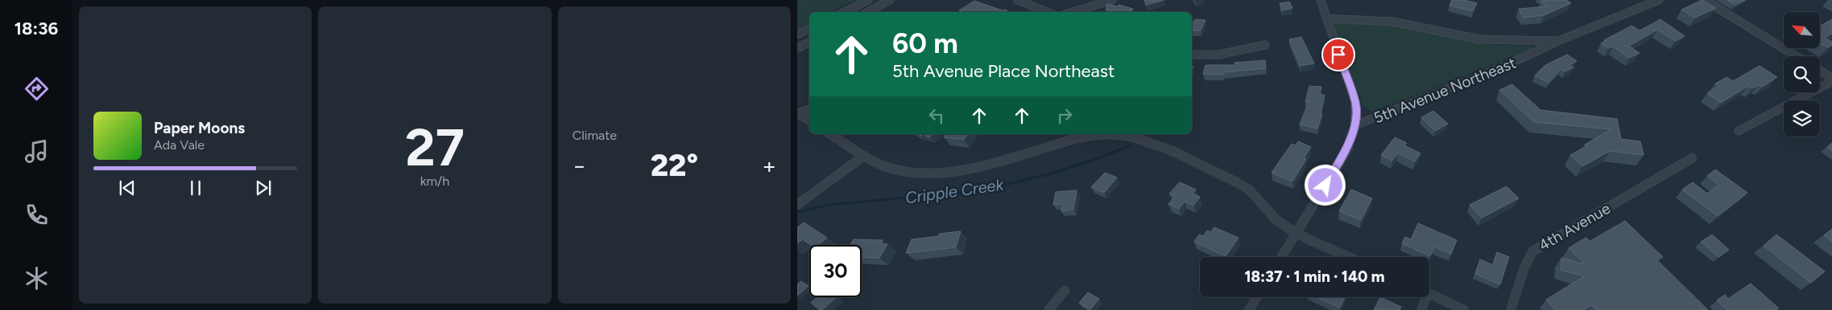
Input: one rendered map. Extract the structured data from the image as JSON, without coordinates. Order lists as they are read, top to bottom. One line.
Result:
{"streets":{"street":["5th Avenue Northeast","4th Avenue"]},"water":["Cripple Creek"],"north":"top left","page":{"tabs":"18:36","tile":[["27","km/h"],"Climate"],"turn":["60 m","5th Avenue Place Northeast"],"song":["Paper Moons","Ada Vale"],"heat":["−","22°","+"],"limit":"30","trip":"18:37 · 1 min · 140 m"}}
